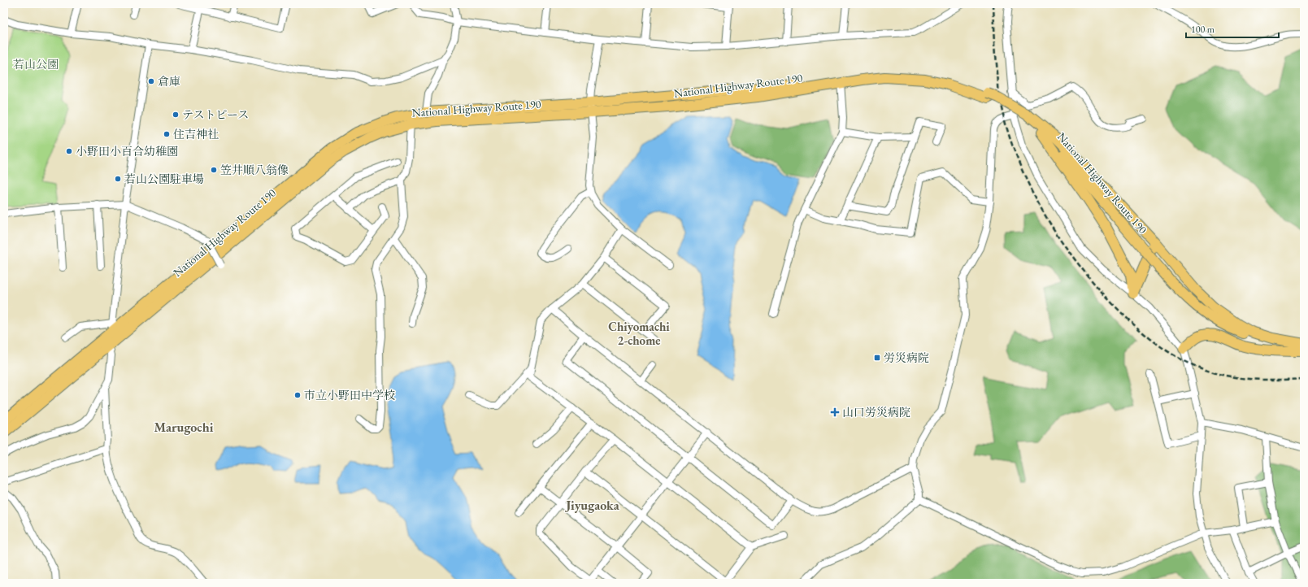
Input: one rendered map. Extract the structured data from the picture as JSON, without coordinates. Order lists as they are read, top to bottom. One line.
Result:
{"streets":{"highway":["National Highway Route 190"]},"districts":["Chiyomachi 2-chome","Marugochi","Jiyugaoka"],"parks":["若山公園"],"places":{"other":["倉庫","テストピース","住吉神社","小野田小百合幼稚園","笠井順八翁像","若山公園駐車場","市立小野田中学校"],"transit":["労災病院"],"health":["山口労災病院"]},"scale_bar":"100 m"}
